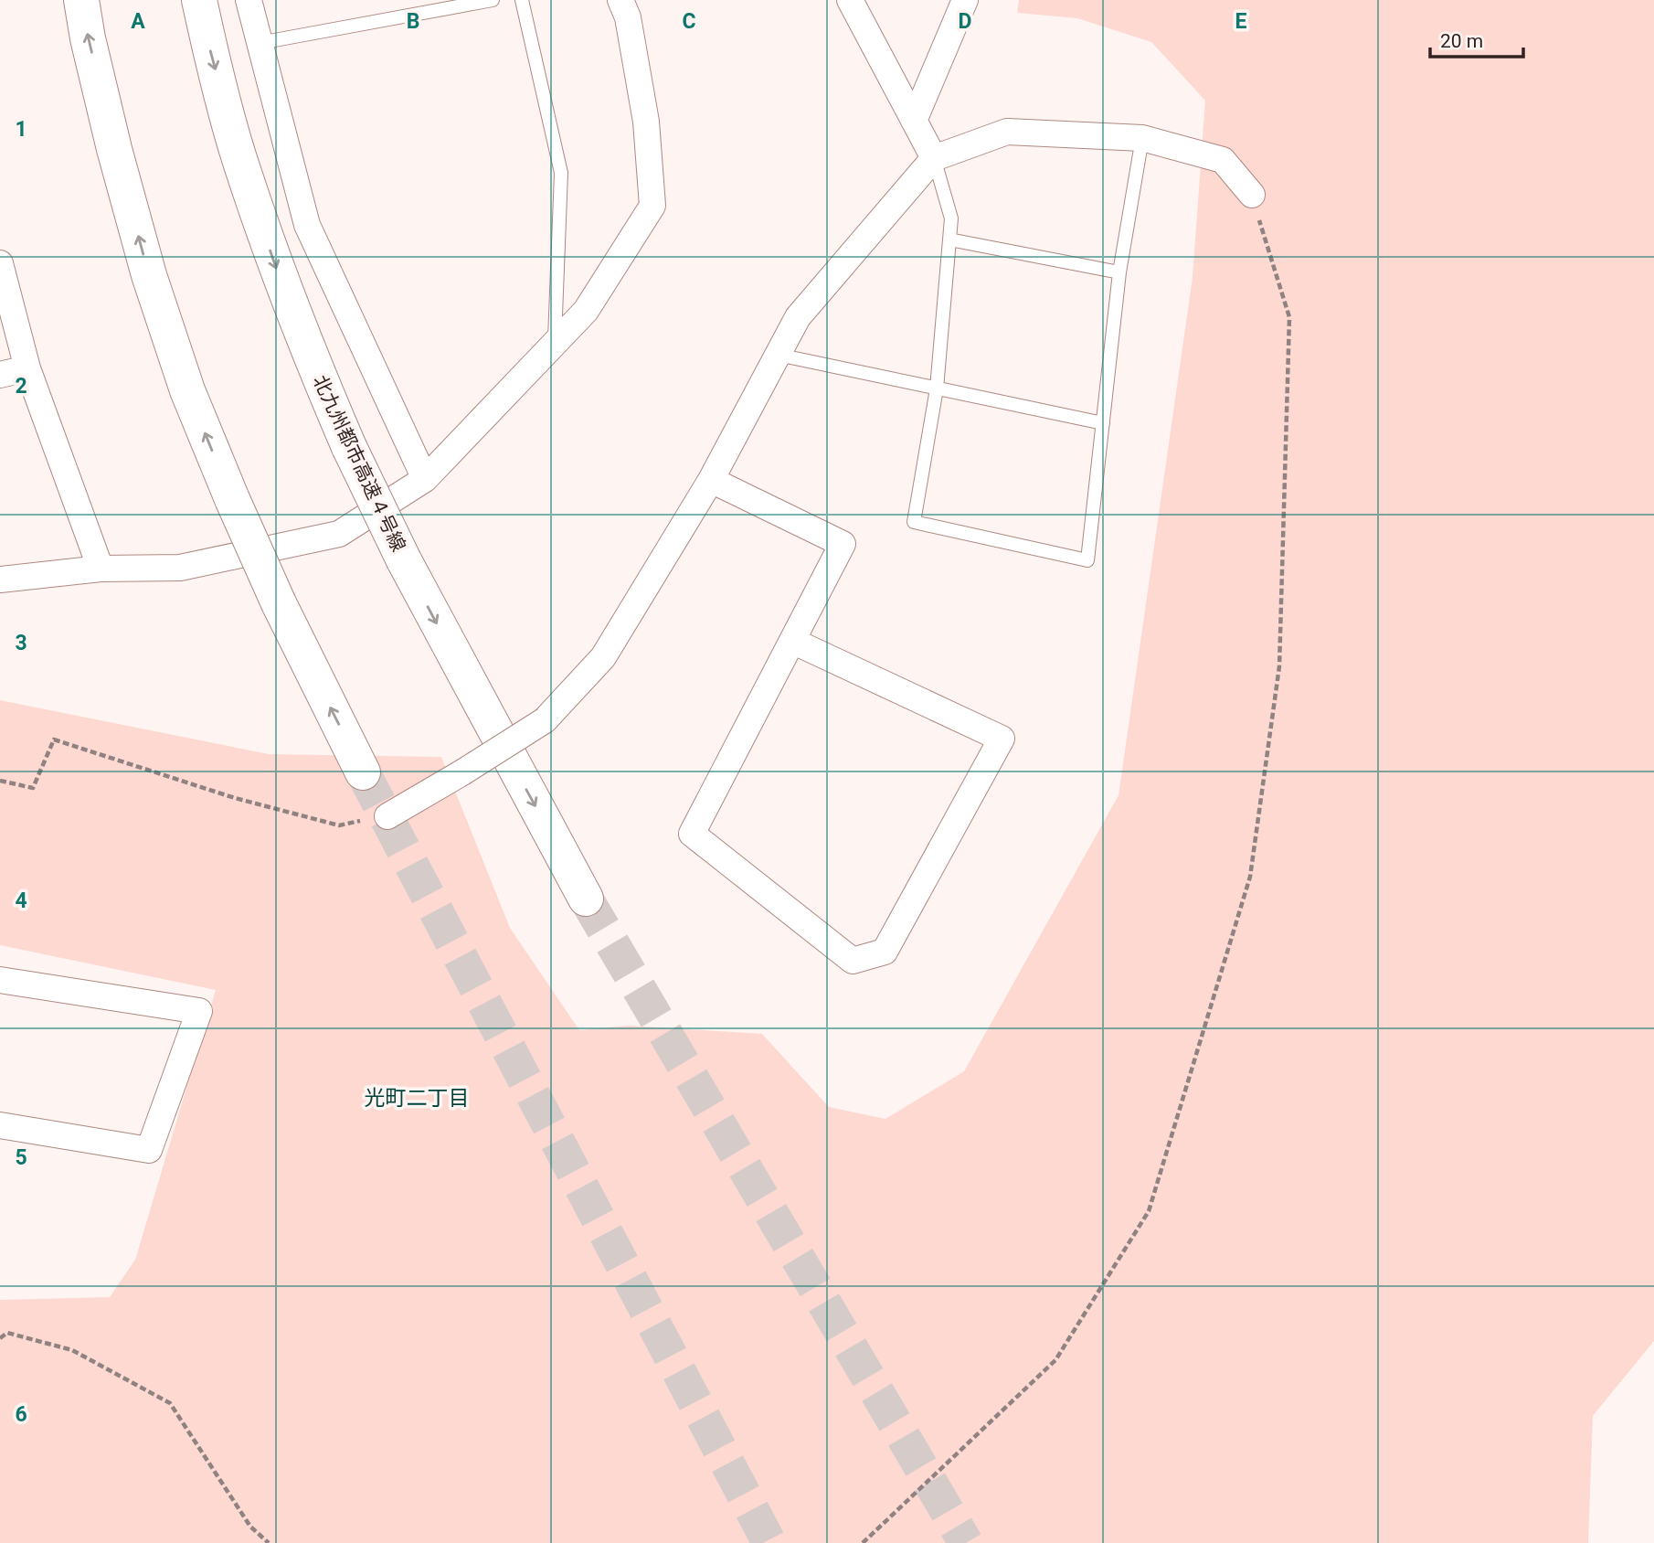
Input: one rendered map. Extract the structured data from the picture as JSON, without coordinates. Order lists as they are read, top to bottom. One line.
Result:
{"streets":{"highway":["北九州都市高速４号線"]},"districts":["光町二丁目"],"scale_bar":"20 m","grid":{"columns":["A","B","C","D","E"],"rows":["1","2","3","4","5","6"]}}
